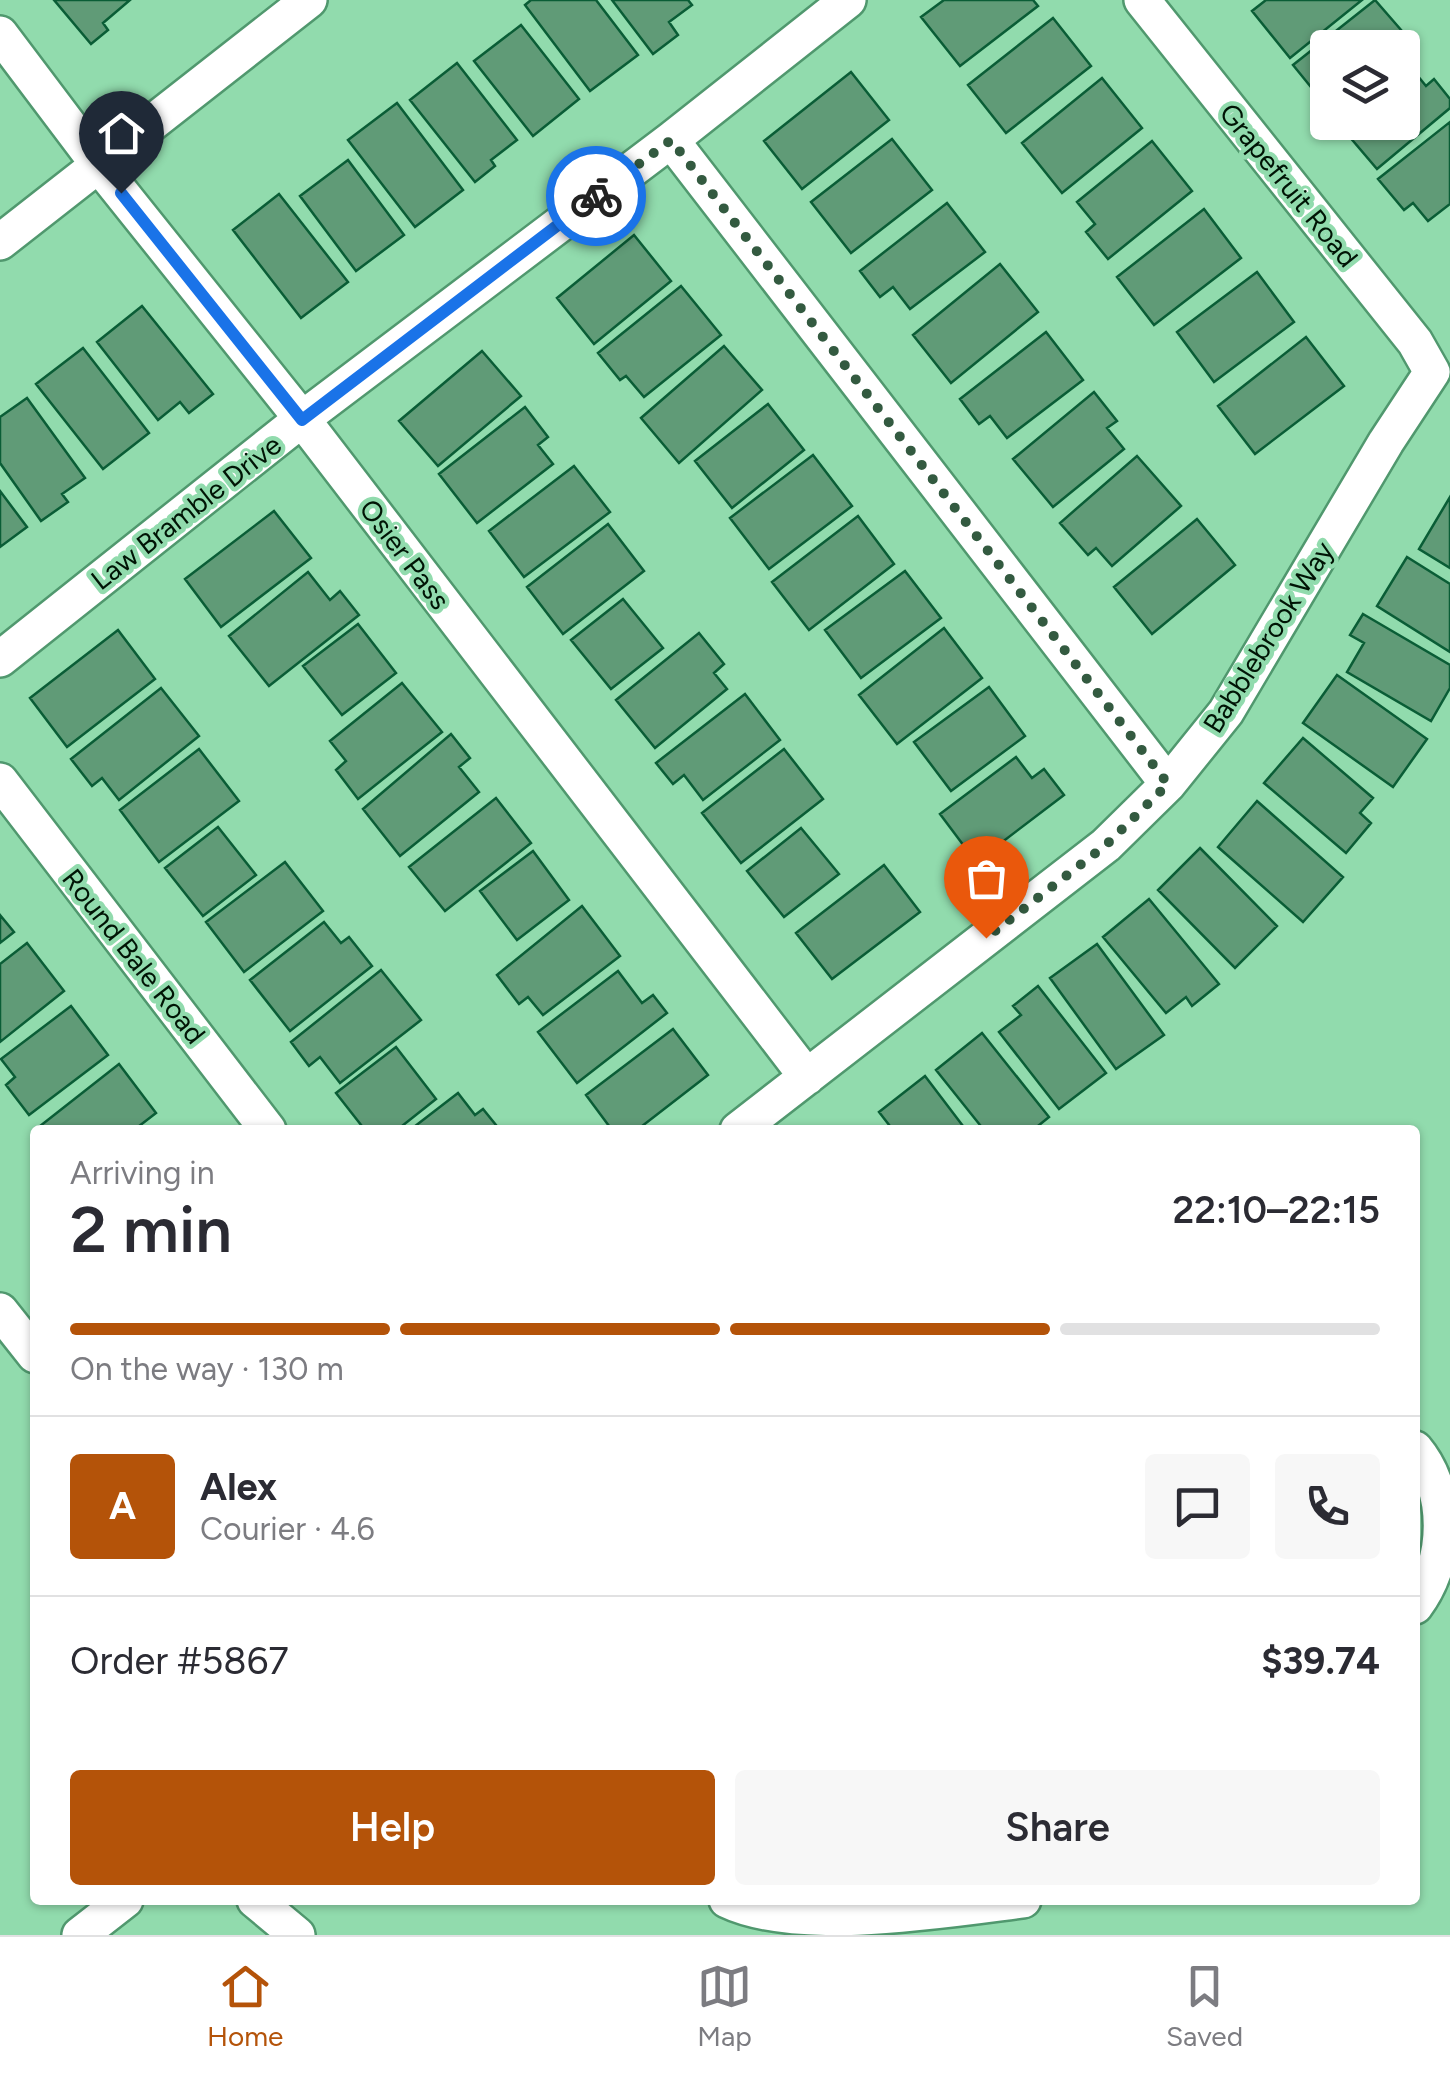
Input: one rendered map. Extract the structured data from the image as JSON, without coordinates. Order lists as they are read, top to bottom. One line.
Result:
{"streets":{"street":["Grapefruit Road","Law Bramble Drive","Osier Pass","Babblebrook Way","Round Bale Road"]},"crossings":[["Grapefruit Road","Babblebrook Way"],["Law Bramble Drive","Osier Pass"],["Osier Pass","Babblebrook Way"]],"page":{"heading":["2 min","Arriving in","22:10–22:15"],"panel":["Alex","Courier · 4.6","Order #5867","$39.74"],"bar":"On the way · 130 m","round":"A","buttons":["Help","Share"],"tabs":["Home","Map","Saved"]}}
